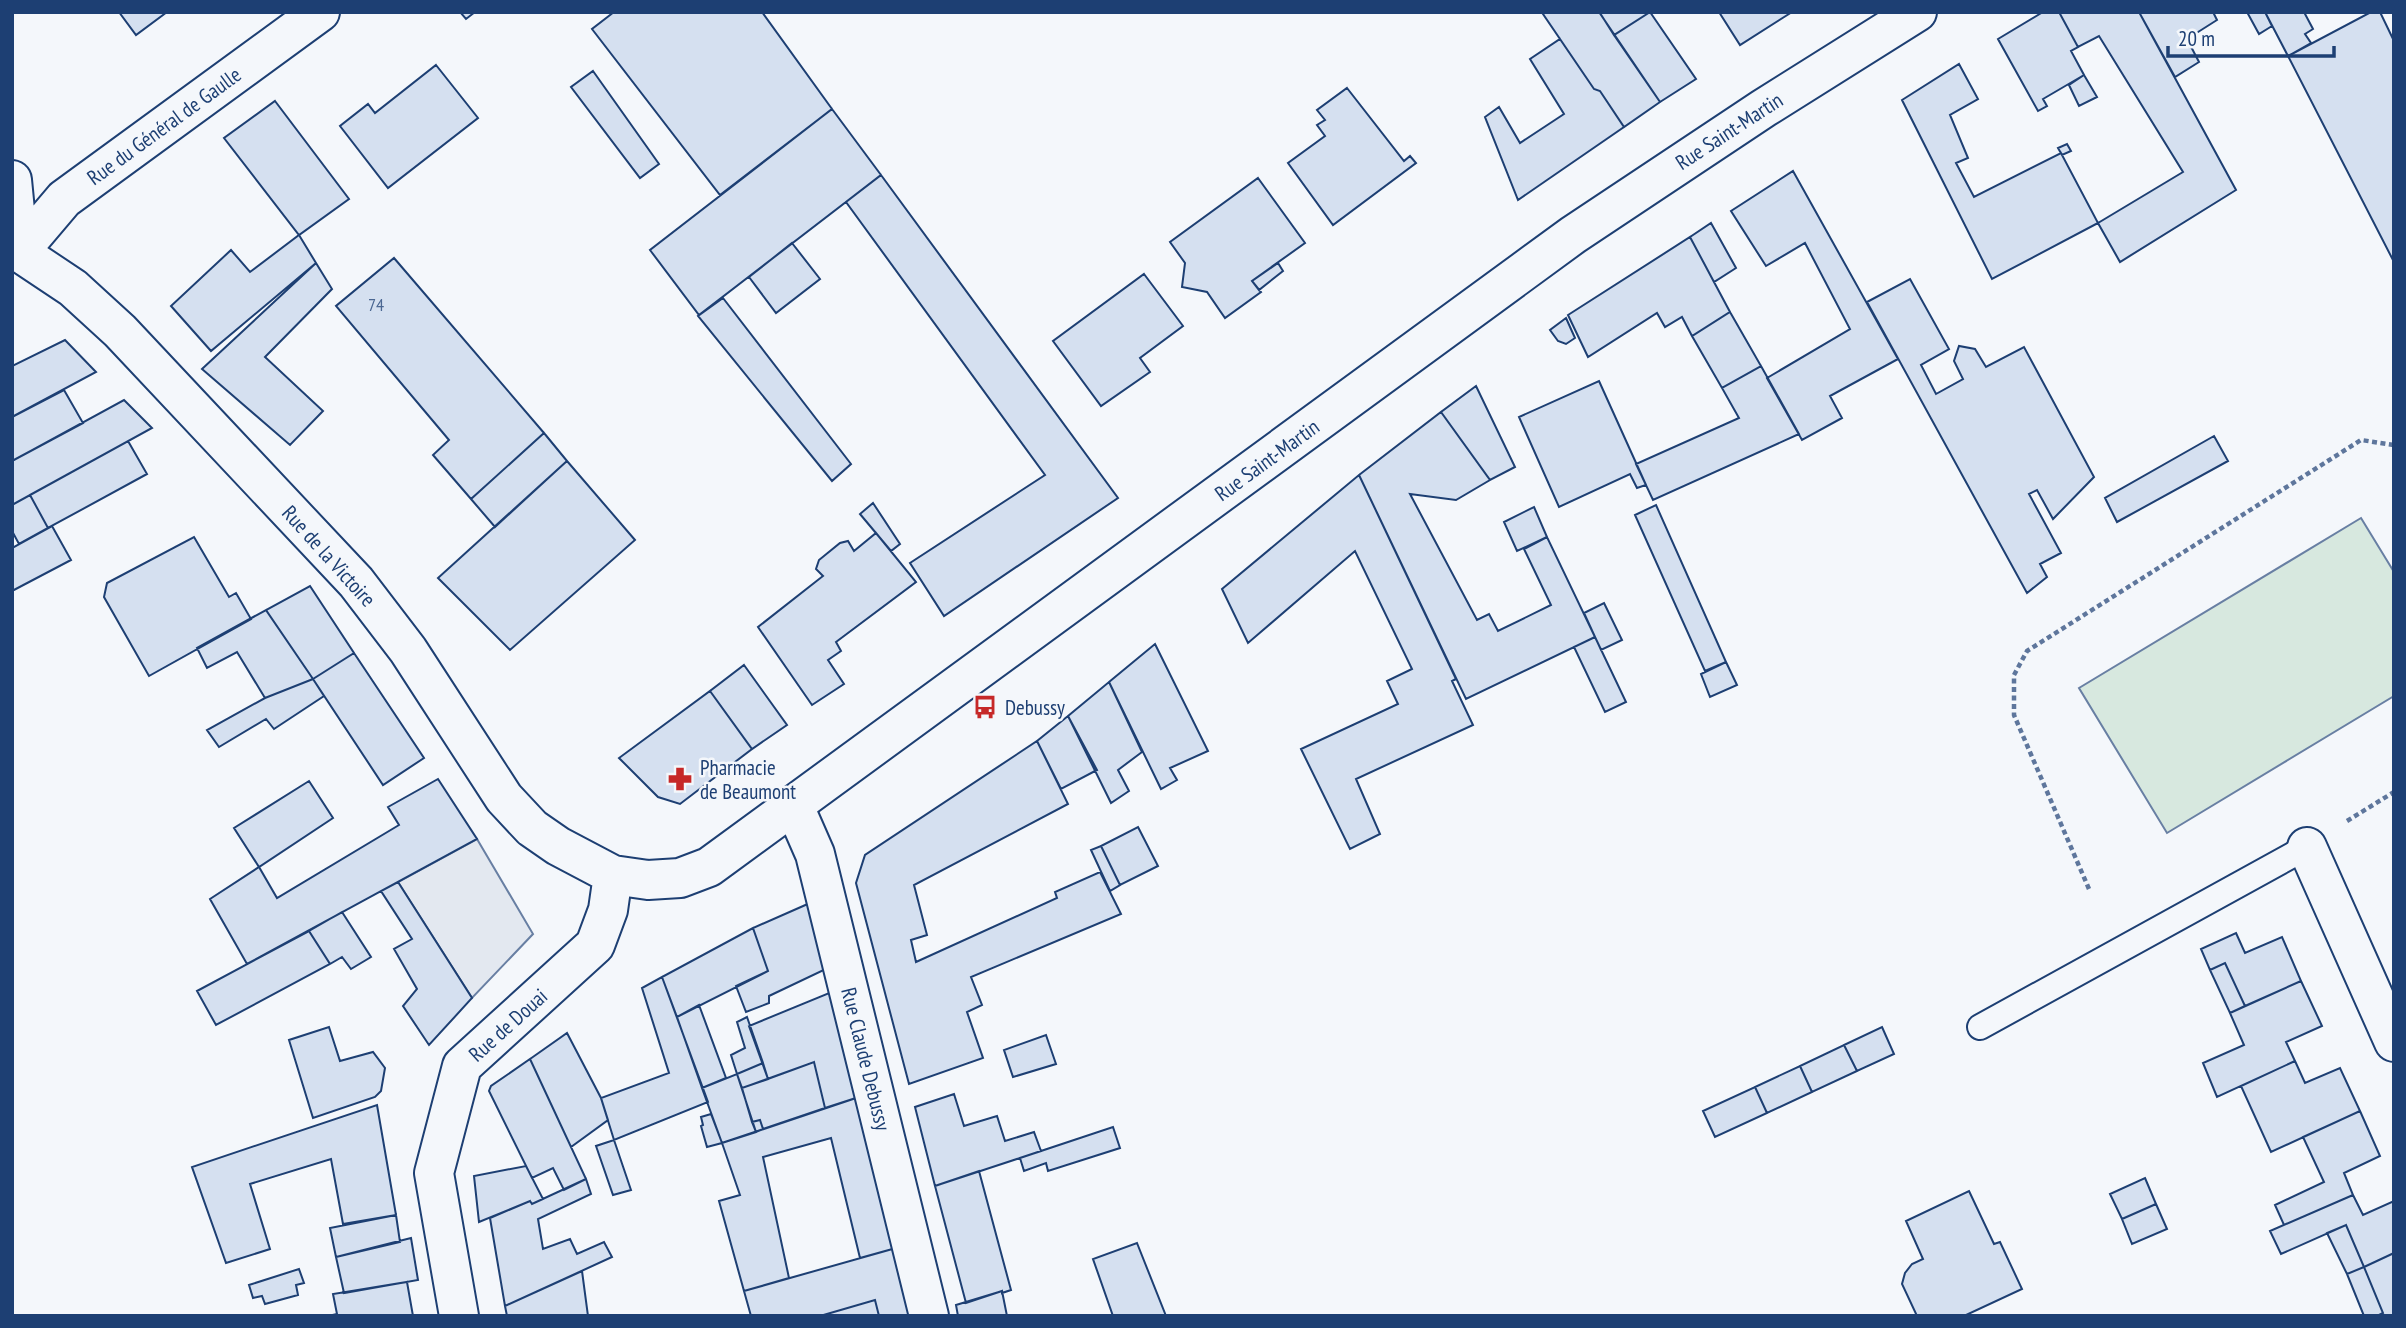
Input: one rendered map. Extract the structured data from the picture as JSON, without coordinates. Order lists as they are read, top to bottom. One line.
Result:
{"streets":{"main road":["Rue du Général de Gaulle","Rue Saint-Martin","Rue de la Victoire","Rue de Douai","Rue Claude Debussy"]},"crossings":[["Rue du Général de Gaulle","Rue de la Victoire"],["Rue Saint-Martin","Rue de la Victoire"],["Rue Saint-Martin","Rue de Douai"],["Rue Saint-Martin","Rue Claude Debussy"],["Rue de la Victoire","Rue de Douai"]],"places":{"bus stop":["Debussy"],"pharmacy":["Pharmacie de Beaumont"]},"house_numbers":["74"],"scale_bar":"20 m"}
